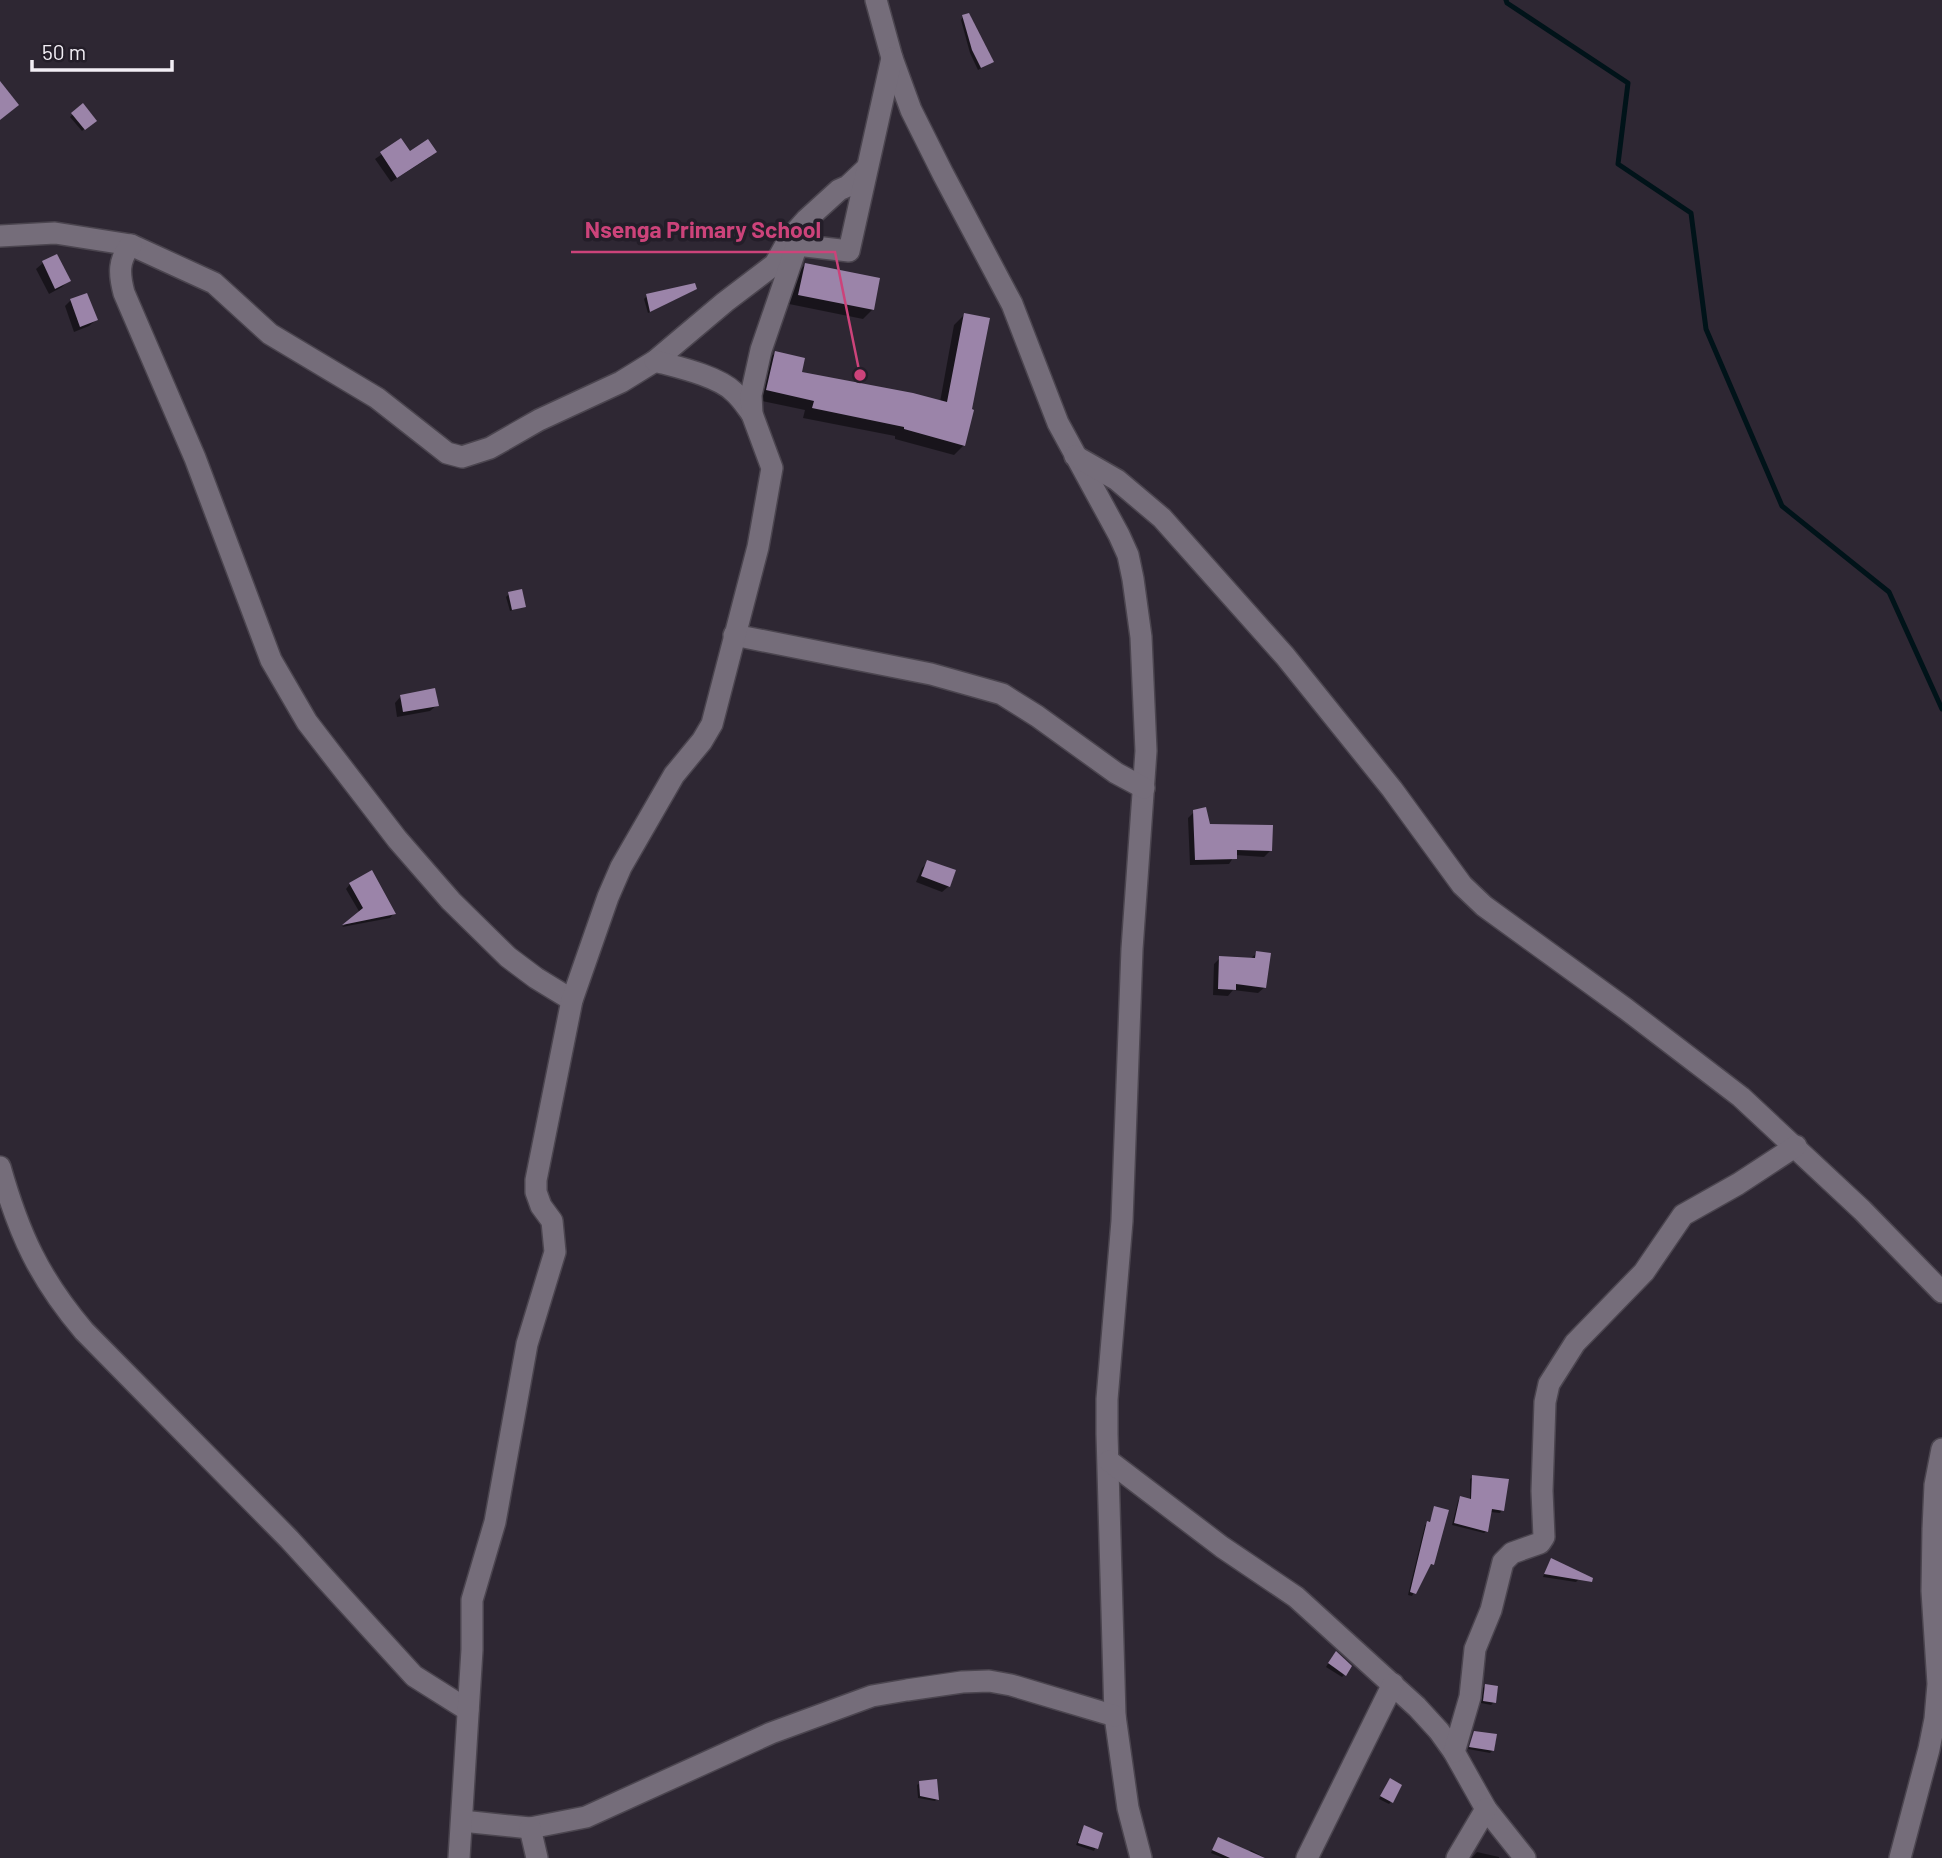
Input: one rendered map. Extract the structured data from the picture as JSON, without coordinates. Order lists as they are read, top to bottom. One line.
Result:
{"places":["Nsenga Primary School"],"scale_bar":"50 m"}
